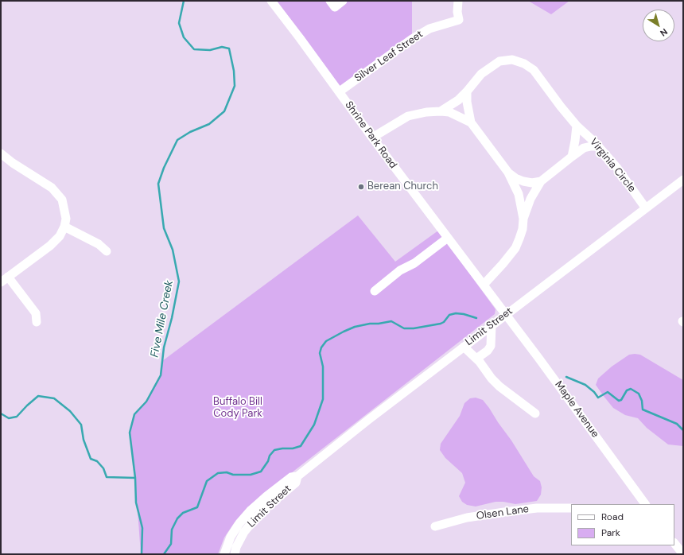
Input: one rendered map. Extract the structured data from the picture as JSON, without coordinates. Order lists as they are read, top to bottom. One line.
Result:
{"streets":{"street":["Silver Leaf Street","Shrine Park Road","Virginia Circle","Limit Street","Maple Avenue","Olsen Lane"]},"crossings":[["Silver Leaf Street","Shrine Park Road"],["Shrine Park Road","Limit Street"],["Shrine Park Road","Maple Avenue"],["Virginia Circle","Limit Street"],["Limit Street","Maple Avenue"]],"water":["Five Mile Creek"],"parks":["Buffalo Bill Cody Park"],"places":["Berean Church"],"legend":["Road","Park"],"north":"bottom right"}
